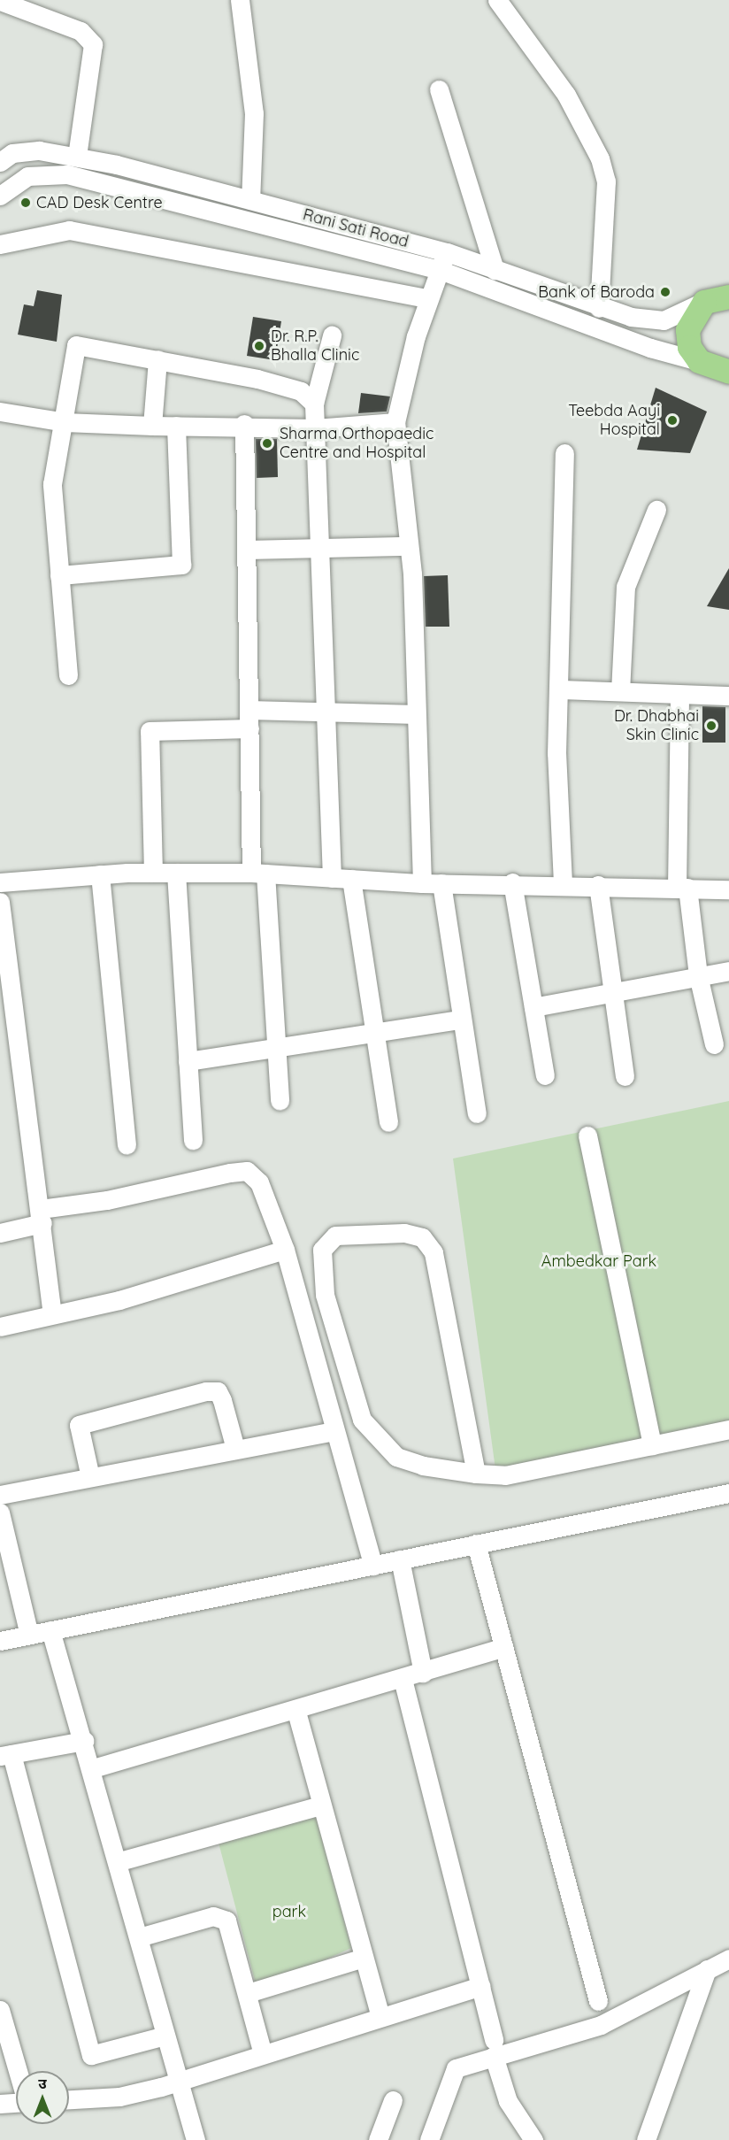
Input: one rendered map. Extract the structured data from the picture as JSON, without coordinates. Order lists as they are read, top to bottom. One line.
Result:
{"streets":{"street":["Rani Sati Road"]},"parks":["Ambedkar Park","park"],"places":["CAD Desk Centre","Bank of Baroda","Dr. R.P. Bhalla Clinic","Teebda Aayi Hospital","Sharma Orthopaedic Centre and Hospital","Dr. Dhabhai Skin Clinic"],"north":"top"}
